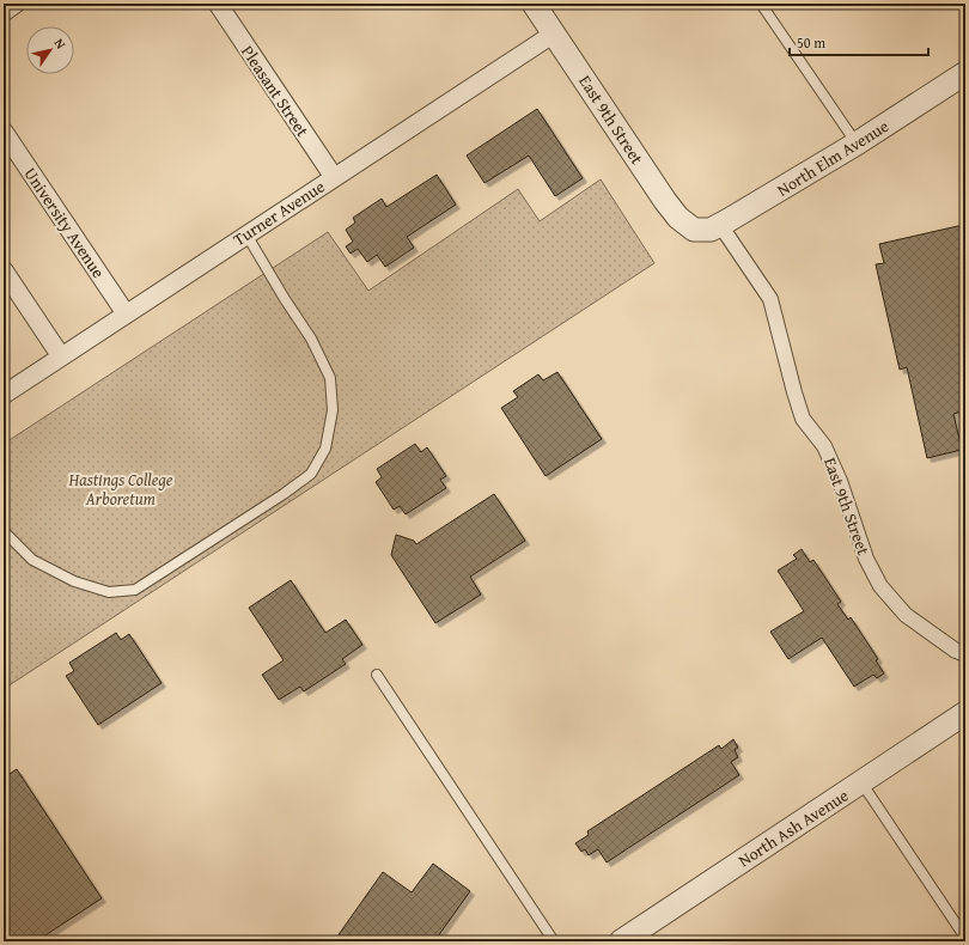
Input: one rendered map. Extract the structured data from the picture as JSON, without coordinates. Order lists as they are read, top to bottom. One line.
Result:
{"streets":{"street":["Pleasant Street","East 9th Street","North Elm Avenue","Turner Avenue","University Avenue","North Ash Avenue"]},"crossings":[["Pleasant Street","Turner Avenue"],["East 9th Street","North Elm Avenue"],["East 9th Street","Turner Avenue"],["Turner Avenue","University Avenue"]],"parks":["Hastings College Arboretum"],"scale_bar":"50 m","north":"top right"}
